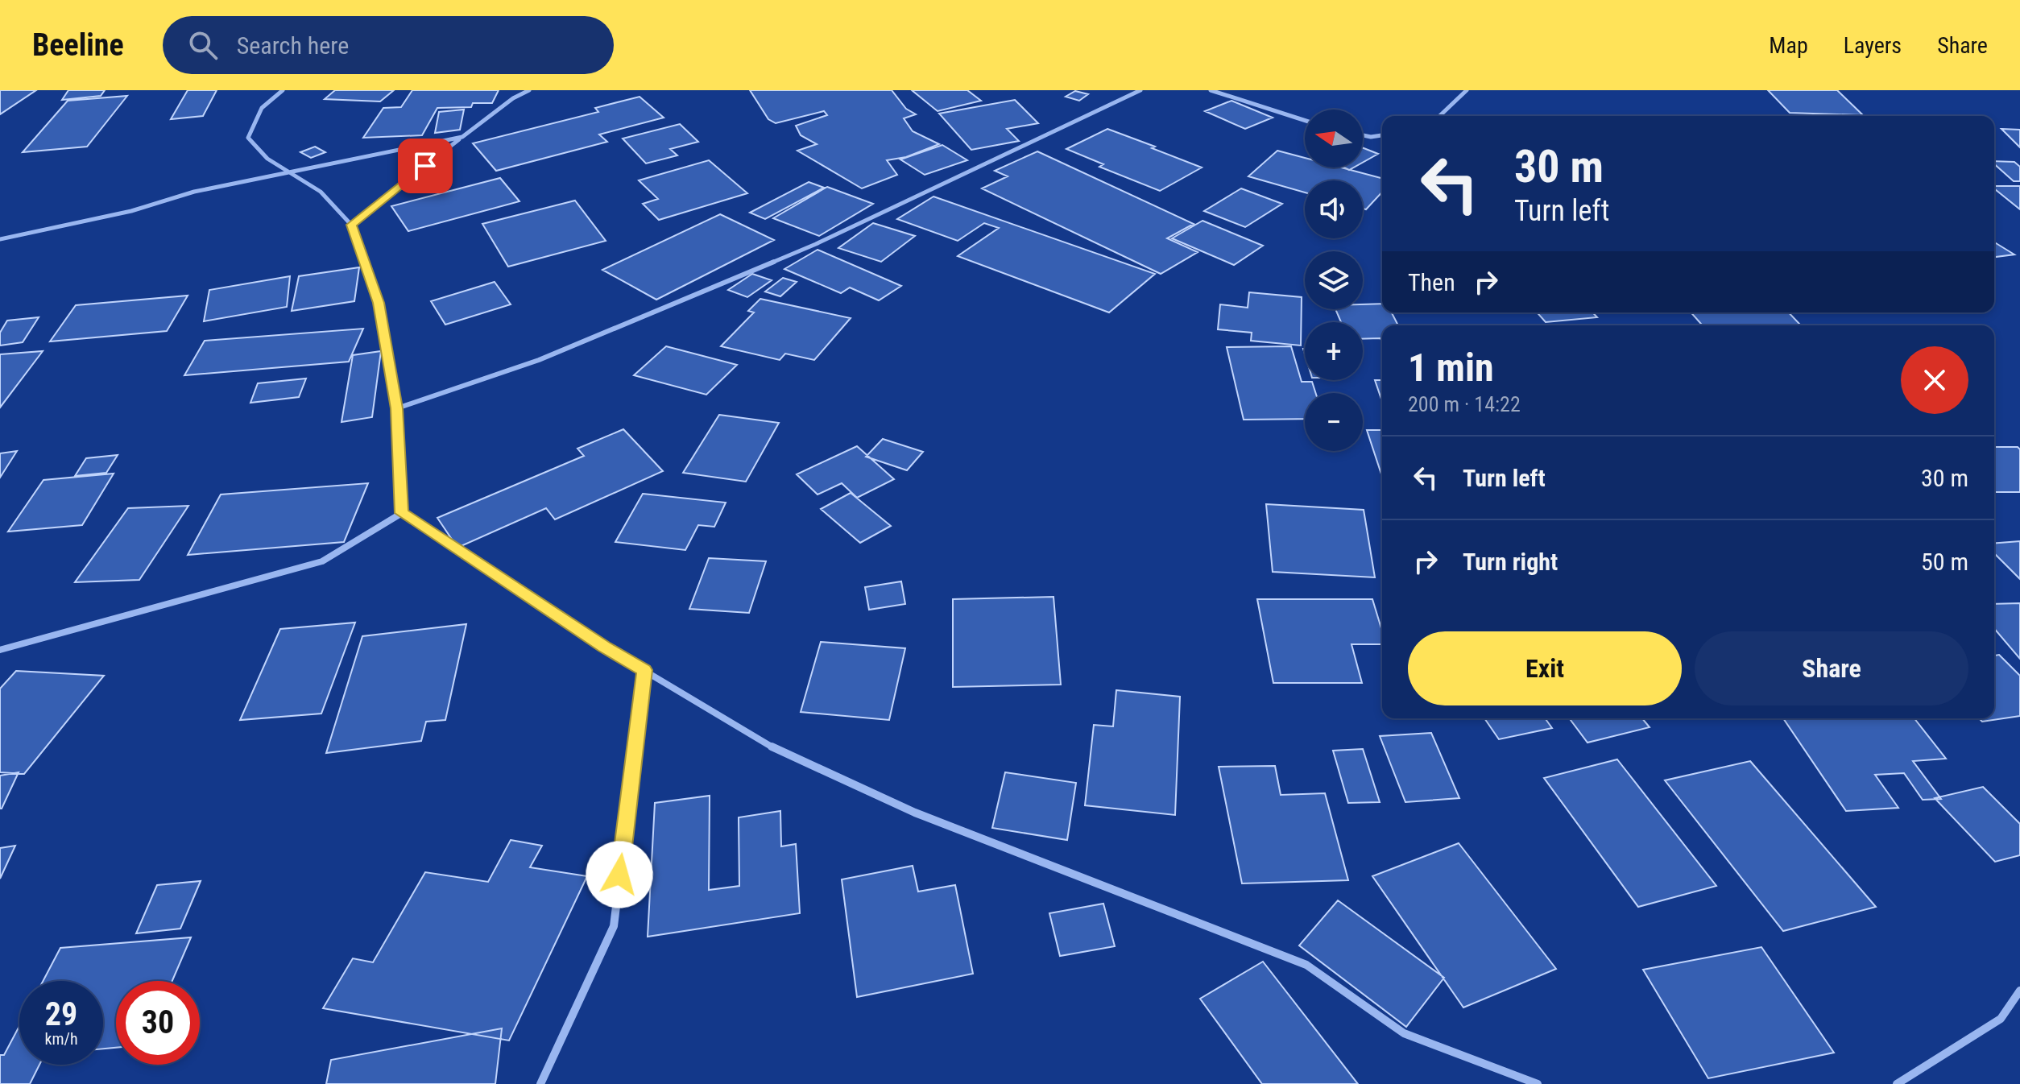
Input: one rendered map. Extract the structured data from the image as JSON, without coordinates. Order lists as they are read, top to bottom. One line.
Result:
{"north":"left","page":{"header":"Beeline","search":"Search here","nav":["Map","Layers","Share"],"map_buttons":["+","−"],"turn":["30 m","Turn left"],"then":"Then","heading":["1 min","200 m · 14:22"],"list":[{"name":"Turn left","value":"30 m"},{"name":"Turn right","value":"50 m"}],"buttons":["Exit","Share"],"speed":"29 km/h","limit":"30"}}
